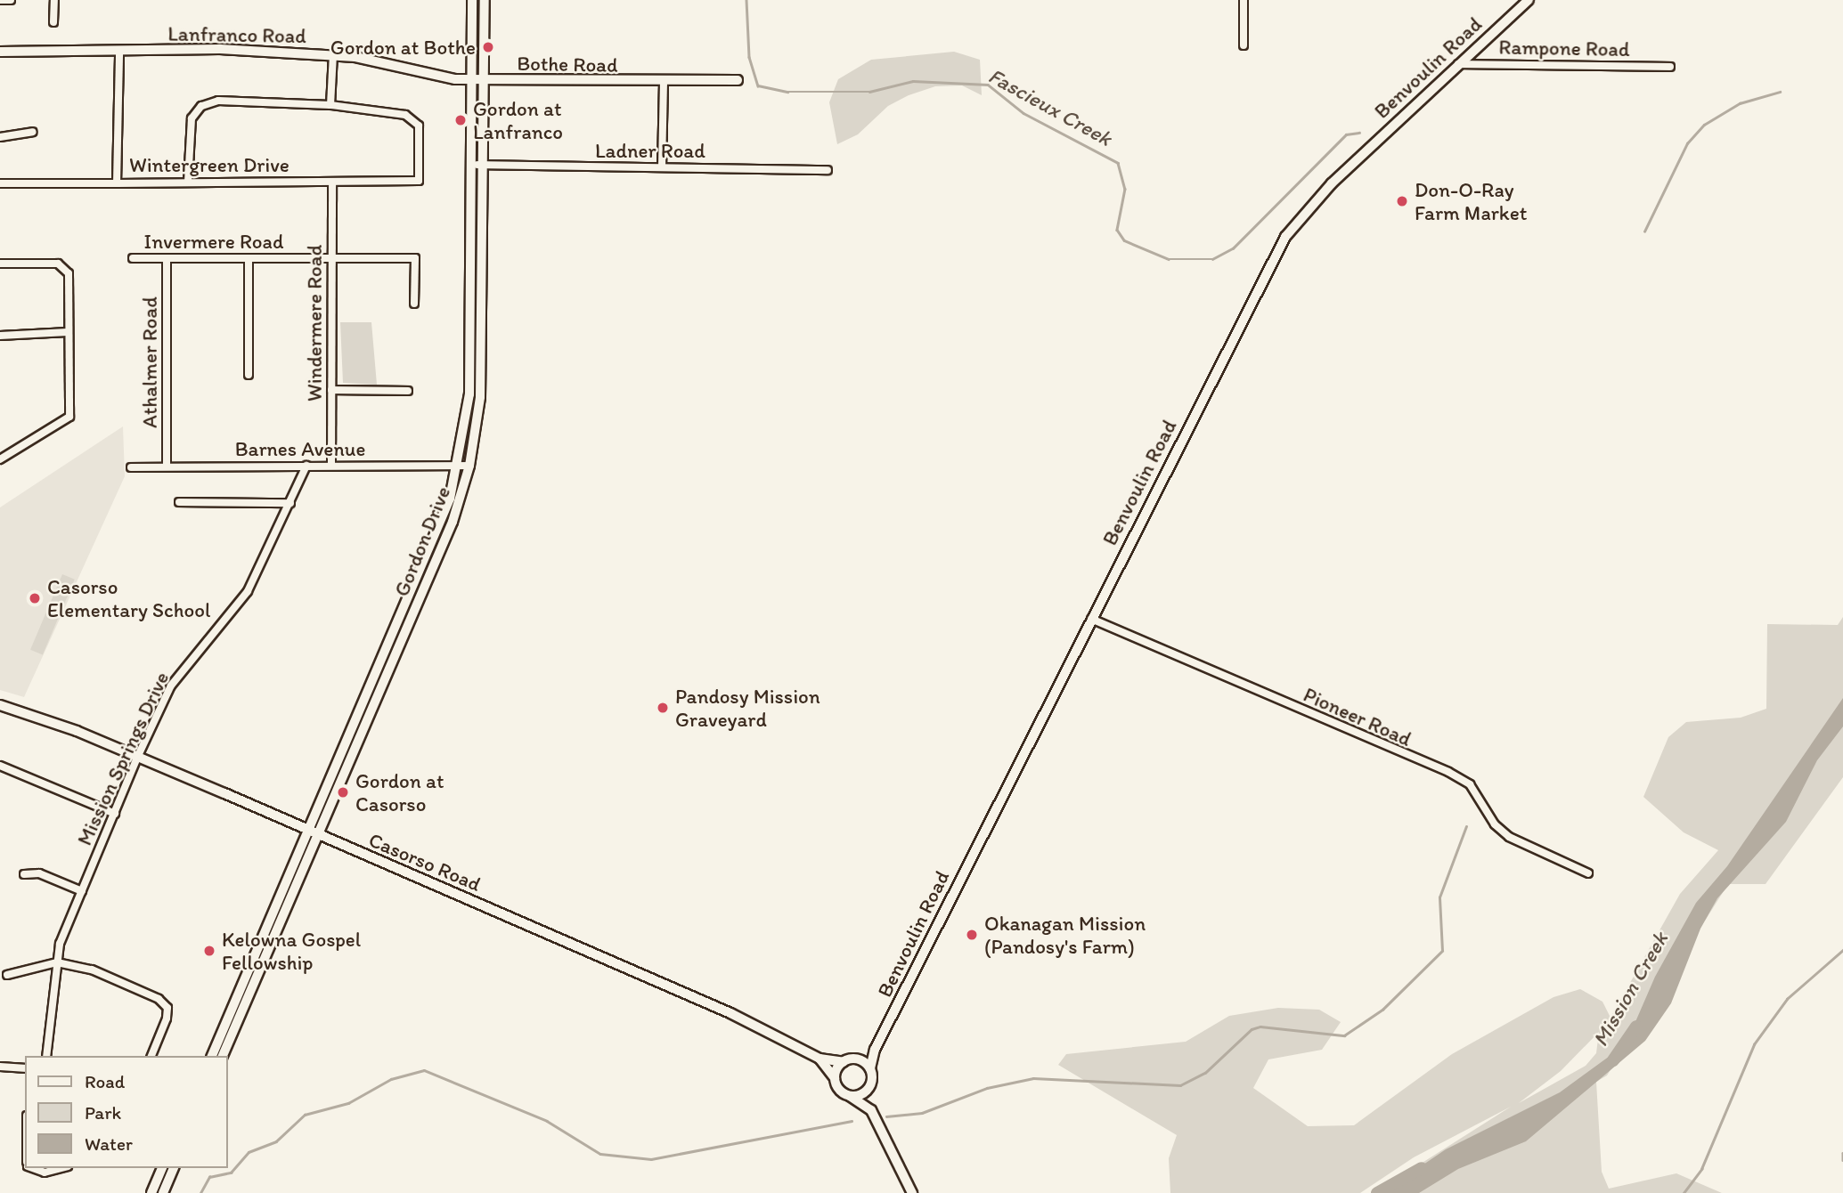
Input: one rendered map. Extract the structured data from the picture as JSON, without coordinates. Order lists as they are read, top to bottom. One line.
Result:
{"streets":{"main road":["Benvoulin Road","Gordon Drive"],"street":["Lanfranco Road","Rampone Road","Bothe Road","Ladner Road","Wintergreen Drive","Invermere Road","Windermere Road","Athalmer Road","Barnes Avenue","Pioneer Road","Mission Springs Drive","Casorso Road"]},"crossings":[["Lanfranco Road","Bothe Road"],["Lanfranco Road","Gordon Drive"],["Rampone Road","Benvoulin Road"],["Bothe Road","Gordon Drive"],["Benvoulin Road","Pioneer Road"],["Benvoulin Road","Casorso Road"],["Ladner Road","Gordon Drive"],["Wintergreen Drive","Windermere Road"],["Invermere Road","Windermere Road"],["Invermere Road","Athalmer Road"],["Windermere Road","Barnes Avenue"],["Athalmer Road","Barnes Avenue"],["Barnes Avenue","Gordon Drive"],["Barnes Avenue","Mission Springs Drive"],["Gordon Drive","Casorso Road"],["Mission Springs Drive","Casorso Road"]],"water":["Fascieux Creek","Mission Creek"],"places":["Gordon at Bothe","Gordon at Lanfranco","Don-O-Ray Farm Market","Casorso Elementary School","Pandosy Mission Graveyard","Gordon at Casorso","Okanagan Mission (Pandosy's Farm)","Kelowna Gospel Fellowship"],"legend":["Road","Park","Water"]}
